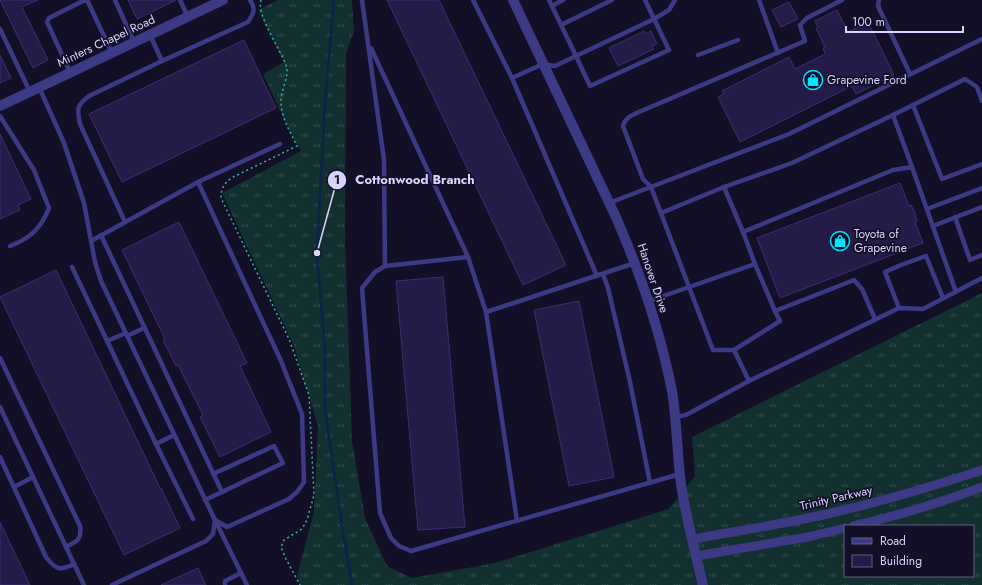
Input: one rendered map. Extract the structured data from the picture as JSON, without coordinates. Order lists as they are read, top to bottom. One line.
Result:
{"streets":{"street":["Minters Chapel Road","Hanover Drive","Trinity Parkway"]},"crossings":[["Hanover Drive","Trinity Parkway"]],"places":{"shop":["Grapevine Ford","Toyota of Grapevine"],"other":["Cottonwood Branch"]},"legend":["Road","Building"],"scale_bar":"100 m"}
